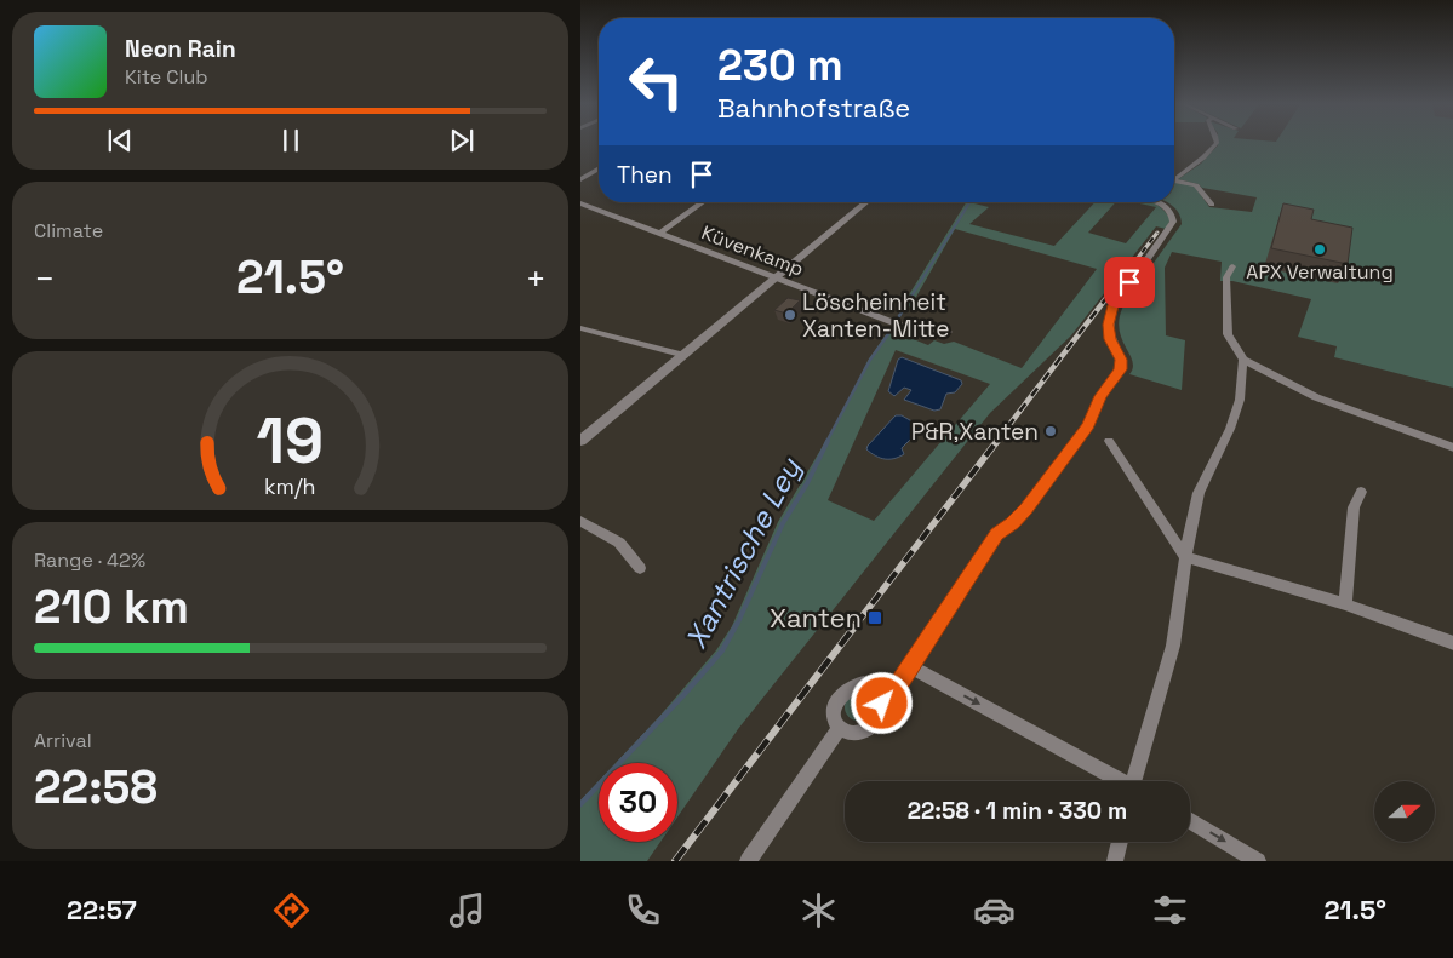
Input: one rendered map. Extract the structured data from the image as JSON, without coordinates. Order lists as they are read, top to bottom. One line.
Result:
{"streets":{"street":["Küvenkamp"]},"water":["Xantrische Ley"],"places":{"other":["APX Verwaltung","Löscheinheit Xanten-Mitte","P&R,Xanten"],"transit":["Xanten"]},"north":"right","page":{"turn":["230 m","Bahnhofstraße"],"song":["Neon Rain","Kite Club"],"then":"Then","tile":["Climate",["Range · 42%","210 km"],["Arrival","22:58"]],"heat":["−","21.5°","+"],"limit":"30","trip":"22:58 · 1 min · 330 m","tabs":["22:57","21.5°"],"gauge":["19","km/h"]}}
